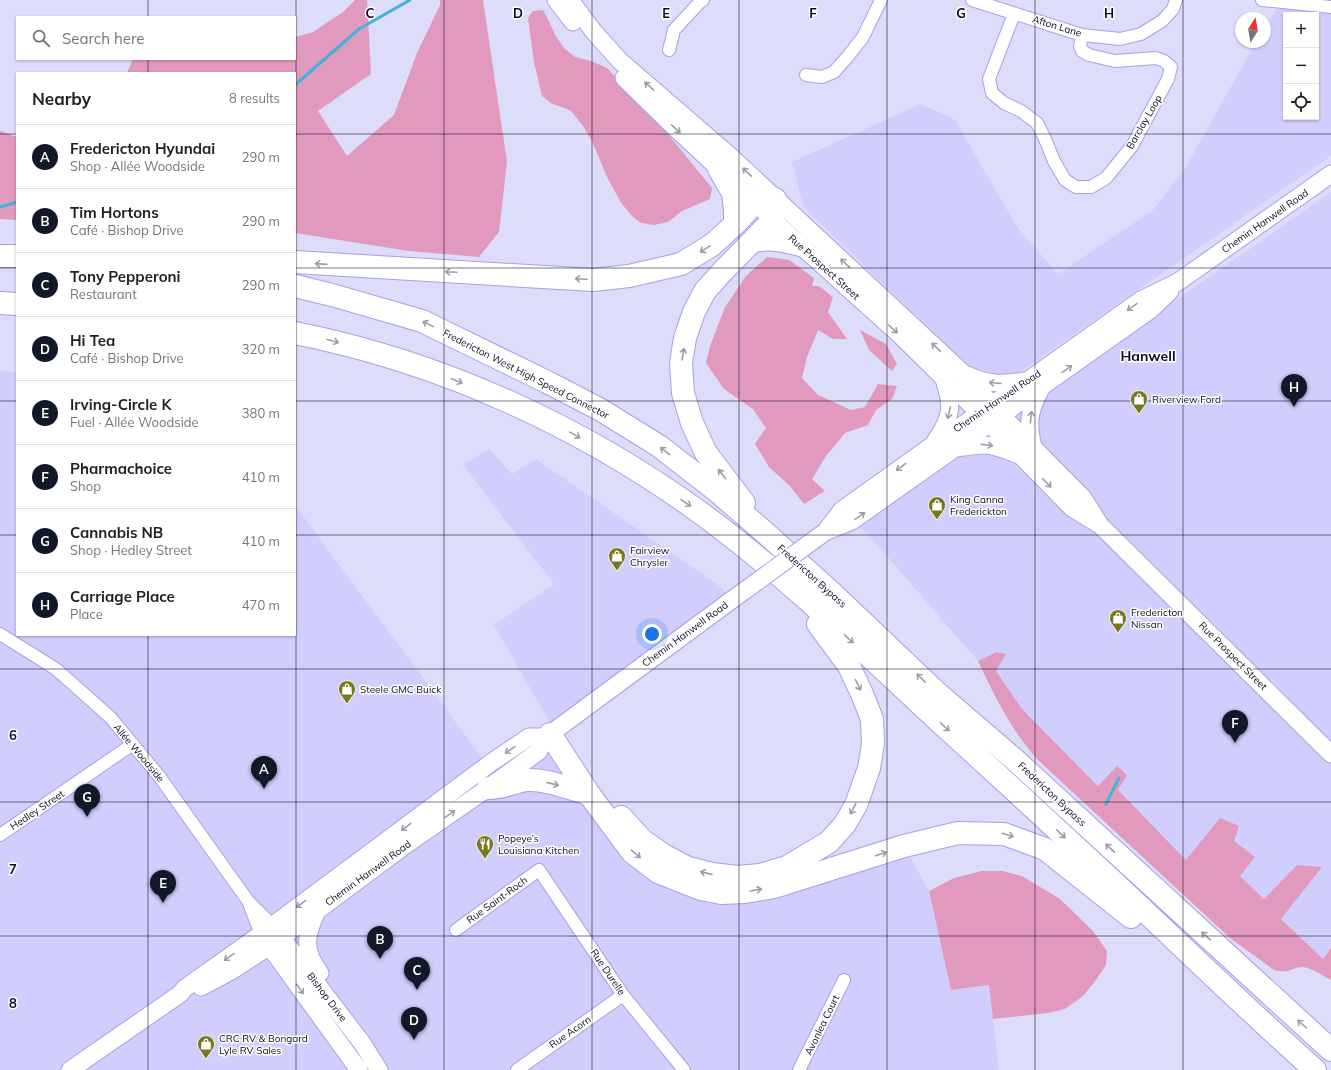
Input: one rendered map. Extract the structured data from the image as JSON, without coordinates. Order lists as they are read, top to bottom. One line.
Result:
{"streets":{"highway":["Fredericton West High Speed Connector","Fredericton Bypass"],"main road":["Chemin Hanwell Road","Rue Prospect Street","Bishop Drive"],"street":["Afton Lane","Barclay Loop","Allée Woodside","Hedley Street","Rue Saint-Roch","Rue Durelle","Avonlea Court","Rue Acorn"]},"crossings":[["Afton Lane","Barclay Loop"],["Chemin Hanwell Road","Rue Prospect Street"],["Chemin Hanwell Road","Allée Woodside"],["Chemin Hanwell Road","Bishop Drive"],["Fredericton West High Speed Connector","Fredericton Bypass"],["Allée Woodside","Hedley Street"],["Allée Woodside","Bishop Drive"],["Rue Saint-Roch","Rue Durelle"],["Rue Durelle","Rue Acorn"]],"districts":["Hanwell"],"places":{"shop":["Riverview Ford","King Canna Frederickton","Fairview Chrysler","Fredericton Nissan","Steele GMC Buick","CRC RV & Bongard Lyle RV Sales"],"restaurant":["Popeye’s Louisiana Kitchen"]},"north":"top","page":{"map_buttons":["+","−"],"search":"Search here","heading":["Nearby","8 results"],"list":[{"mark":"A","name":"Fredericton Hyundai","note":"Shop · Allée Woodside","value":"290 m"},{"mark":"B","name":"Tim Hortons","note":"Café · Bishop Drive","value":"290 m"},{"mark":"C","name":"Tony Pepperoni","note":"Restaurant","value":"290 m"},{"mark":"D","name":"Hi Tea","note":"Café · Bishop Drive","value":"320 m"},{"mark":"E","name":"Irving-Circle K","note":"Fuel · Allée Woodside","value":"380 m"},{"mark":"F","name":"Pharmachoice","note":"Shop","value":"410 m"},{"mark":"G","name":"Cannabis NB","note":"Shop · Hedley Street","value":"410 m"},{"mark":"H","name":"Carriage Place","note":"Place","value":"470 m"}],"pins":["H","F","A","G","E","B","C","D"]},"grid":{"columns":["C","D","E","F","G","H"],"rows":["6","7","8"]}}
